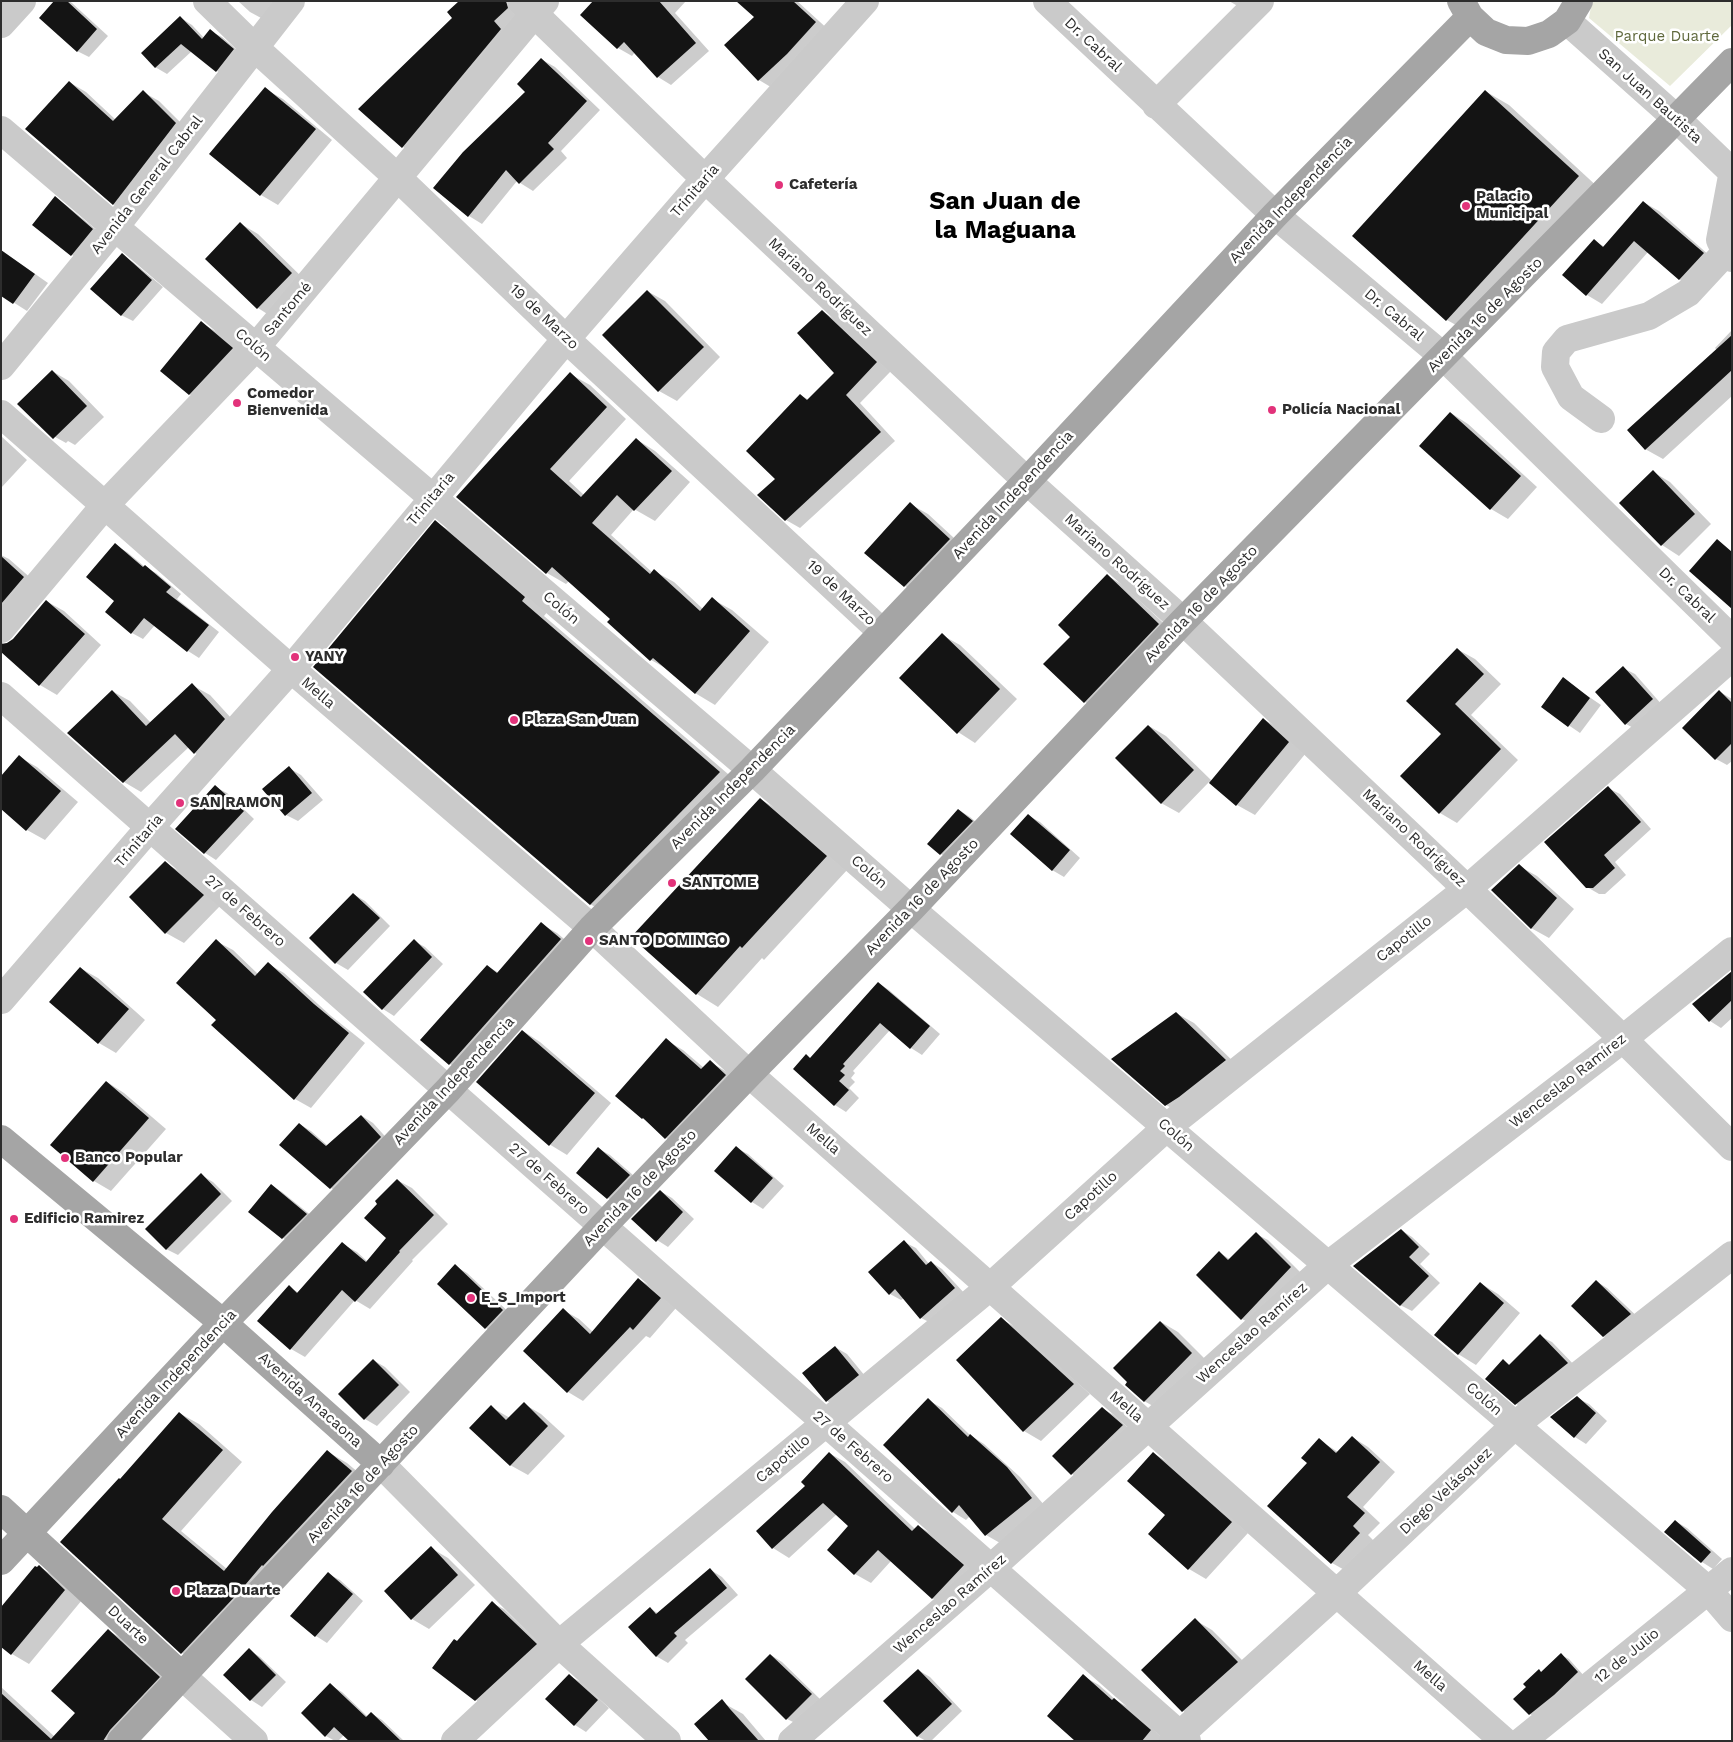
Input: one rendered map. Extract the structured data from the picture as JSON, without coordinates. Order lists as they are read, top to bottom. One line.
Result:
{"streets":{"main road":["Avenida Independencia","Avenida 16 de Agosto","Avenida Anacaona","Duarte"],"street":["Dr. Cabral","San Juan Bautista","Avenida General Cabral","Trinitaria","Mariano Rodríguez","Santomé","19 de Marzo","Colón","Mella","27 de Febrero","Capotillo","Wenceslao Ramírez","Diego Velásquez","12 de Julio"]},"crossings":[["Dr. Cabral","Avenida Independencia"],["Dr. Cabral","Avenida 16 de Agosto"],["San Juan Bautista","Avenida 16 de Agosto"],["Avenida General Cabral","19 de Marzo"],["Avenida General Cabral","Colón"],["Trinitaria","Mariano Rodríguez"],["Trinitaria","19 de Marzo"],["Trinitaria","Colón"],["Trinitaria","Mella"],["Trinitaria","27 de Febrero"],["Avenida Independencia","Mariano Rodríguez"],["Avenida Independencia","19 de Marzo"],["Avenida Independencia","Colón"],["Avenida Independencia","Mella"],["Avenida Independencia","27 de Febrero"],["Avenida Independencia","Avenida Anacaona"],["Avenida Independencia","Duarte"],["Mariano Rodríguez","Santomé"],["Mariano Rodríguez","Avenida 16 de Agosto"],["Mariano Rodríguez","Capotillo"],["Mariano Rodríguez","Wenceslao Ramírez"],["Santomé","19 de Marzo"],["Santomé","Colón"],["Santomé","Mella"],["Avenida 16 de Agosto","Colón"],["Avenida 16 de Agosto","Mella"],["Avenida 16 de Agosto","27 de Febrero"],["Avenida 16 de Agosto","Avenida Anacaona"],["Avenida 16 de Agosto","Duarte"],["Colón","Capotillo"],["Colón","Wenceslao Ramírez"],["Colón","Diego Velásquez"],["Colón","12 de Julio"],["Mella","Capotillo"],["Mella","Wenceslao Ramírez"],["Mella","Diego Velásquez"],["27 de Febrero","Capotillo"],["27 de Febrero","Wenceslao Ramírez"],["27 de Febrero","Diego Velásquez"],["Capotillo","Avenida Anacaona"]],"districts":["San Juan de la Maguana"],"parks":["Parque Duarte"],"places":["Cafetería","Palacio Municipal","Comedor Bienvenida","Policía Nacional","YANY","Plaza San Juan","SAN RAMON","SANTOME","SANTO DOMINGO","Banco Popular","Edificio Ramirez","E_S_Import","Plaza Duarte"]}
